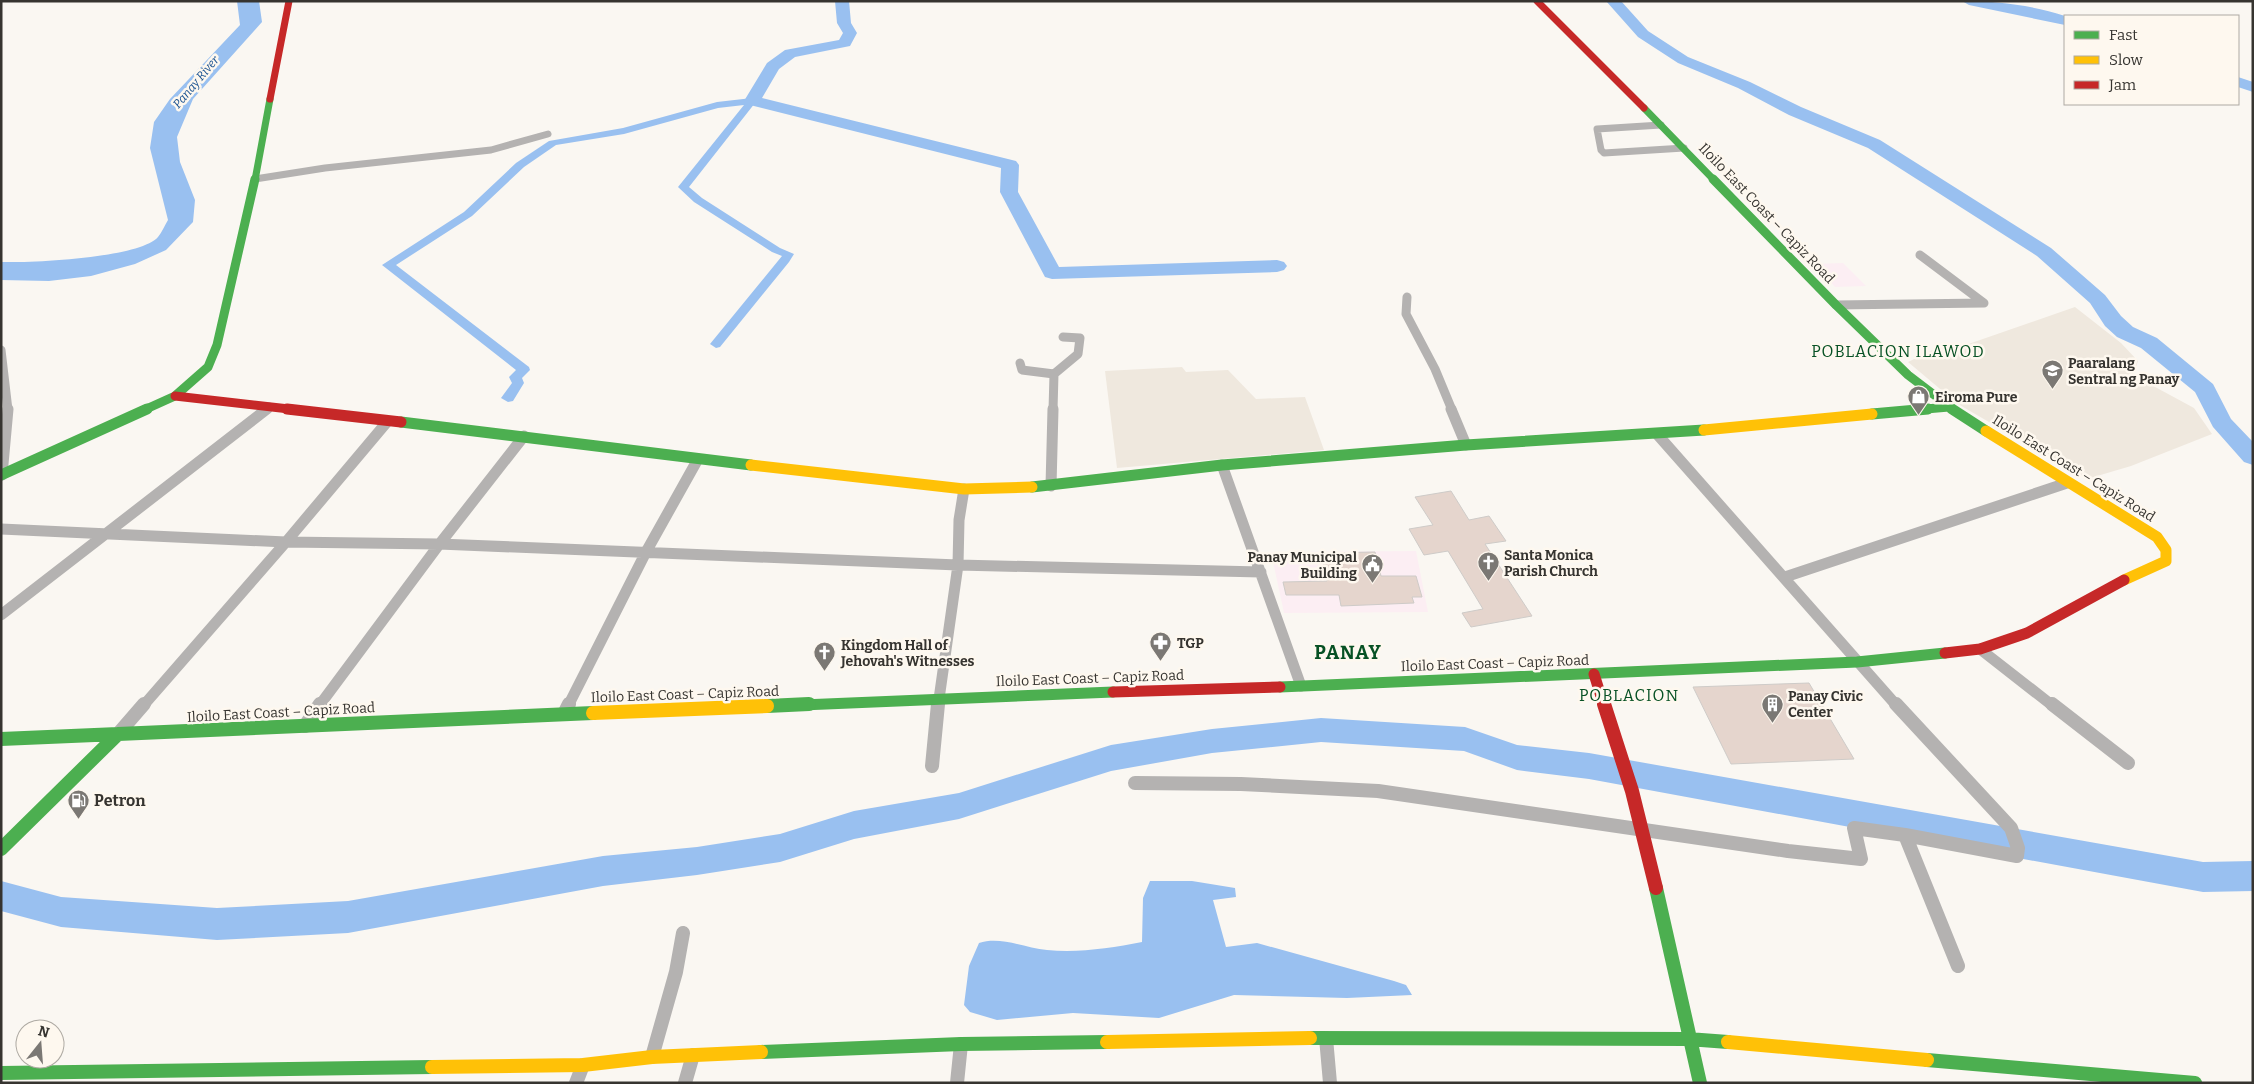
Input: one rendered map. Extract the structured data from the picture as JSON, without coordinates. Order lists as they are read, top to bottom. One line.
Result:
{"streets":{"street":["Iloilo East Coast – Capiz Road"]},"districts":["POBLACION ILAWOD","PANAY","POBLACION"],"water":["Panay River"],"places":{"school or university":["Paaralang Sentral ng Panay"],"shop":["Eiroma Pure"],"church":["Santa Monica Parish Church","Kingdom Hall of Jehovah's Witnesses"],"public building":["Panay Municipal Building"],"pharmacy":["TGP"],"building":["Panay Civic Center"],"fuel station":["Petron"]},"legend":["Fast","Slow","Jam"],"north":"top"}
